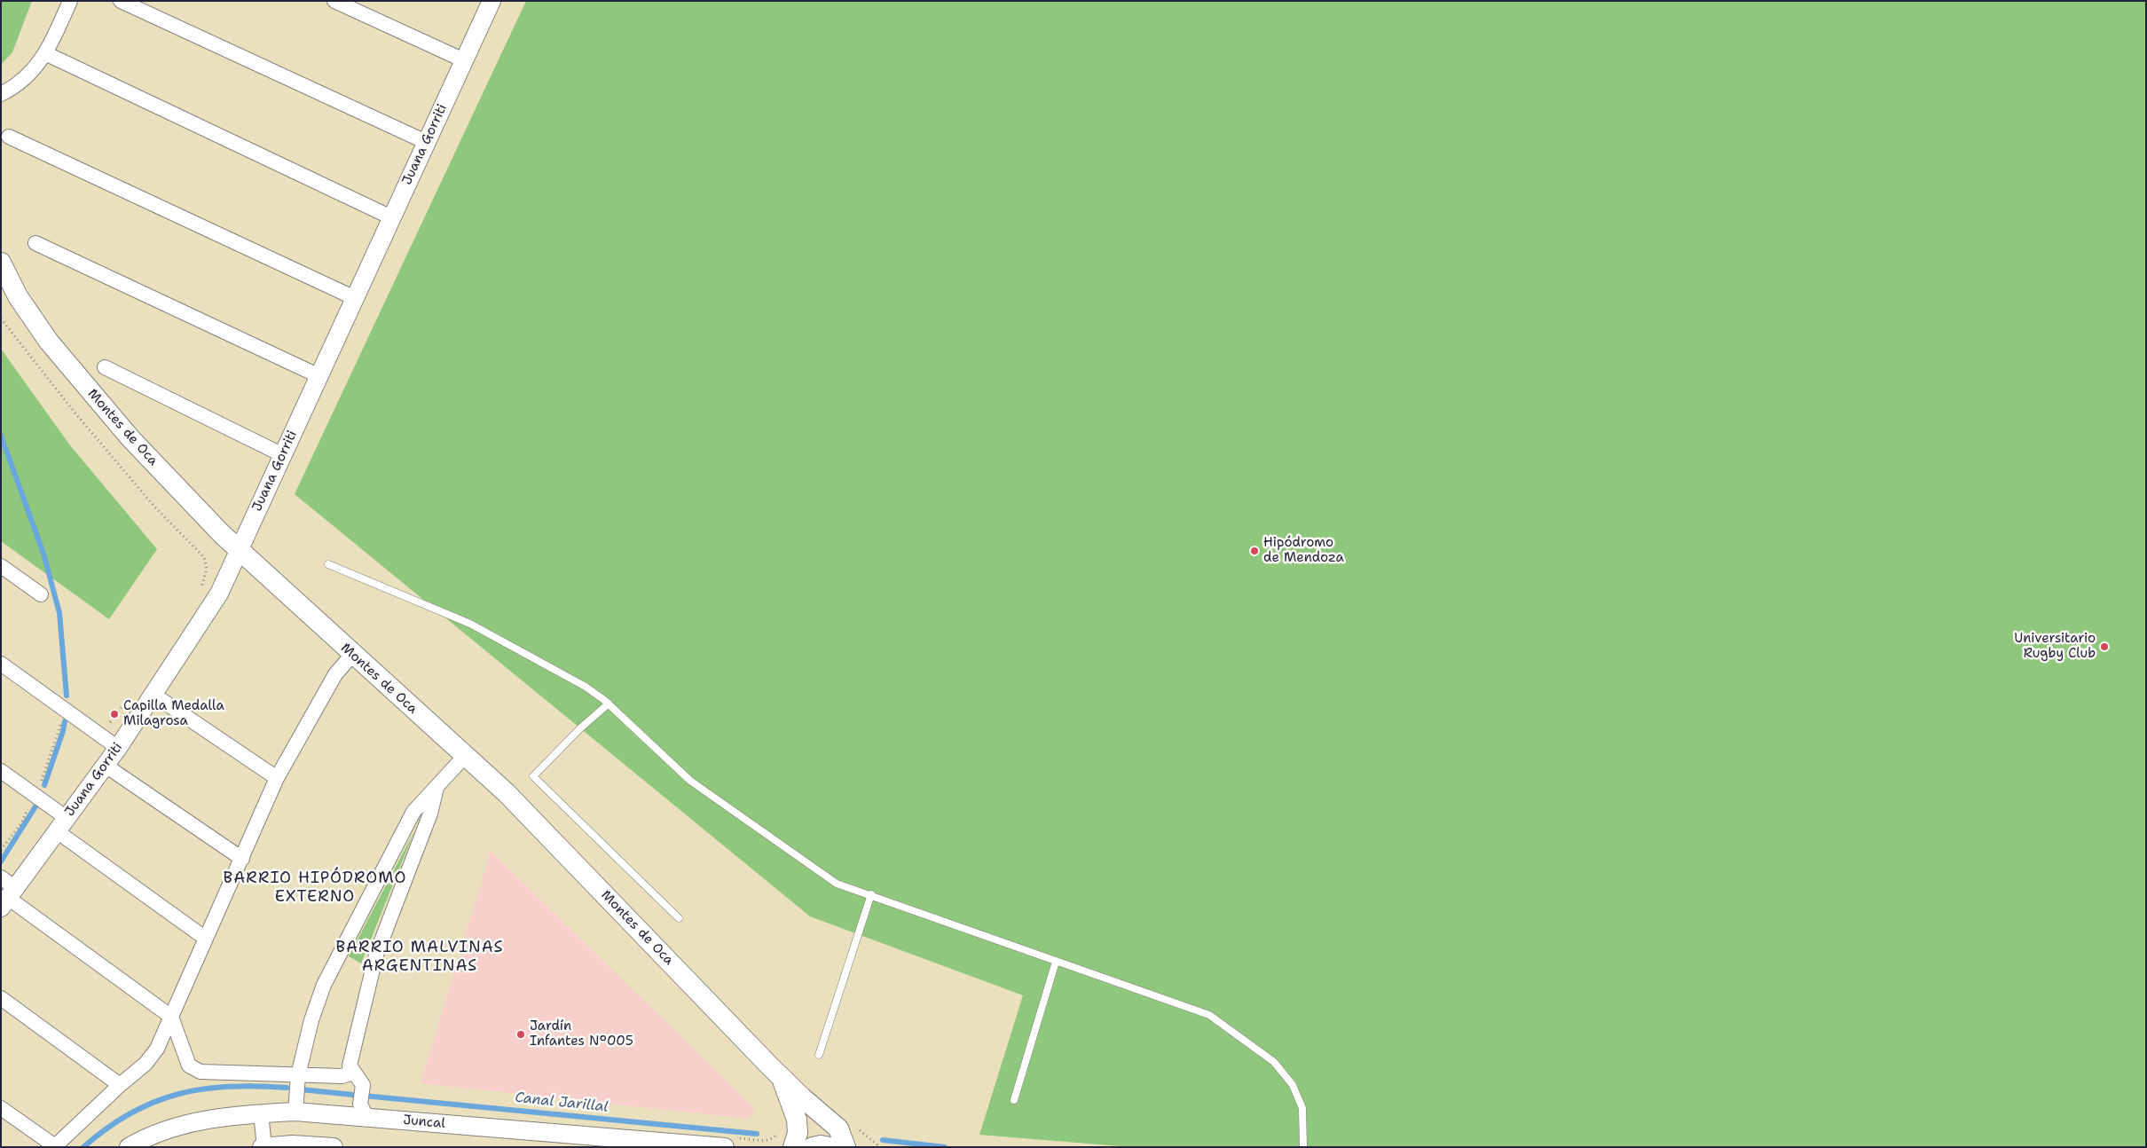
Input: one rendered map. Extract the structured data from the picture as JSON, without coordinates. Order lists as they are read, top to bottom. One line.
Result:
{"streets":{"main road":["Montes de Oca"],"street":["Juana Gorriti","Juncal"]},"crossings":[["Juana Gorriti","Montes de Oca"]],"districts":["BARRIO HIPÓDROMO EXTERNO","BARRIO MALVINAS ARGENTINAS"],"water":["Canal Jarillal"],"places":["Hipódromo de Mendoza","Universitario Rugby Club","Capilla Medalla Milagrosa","Jardín Infantes N°005"]}
